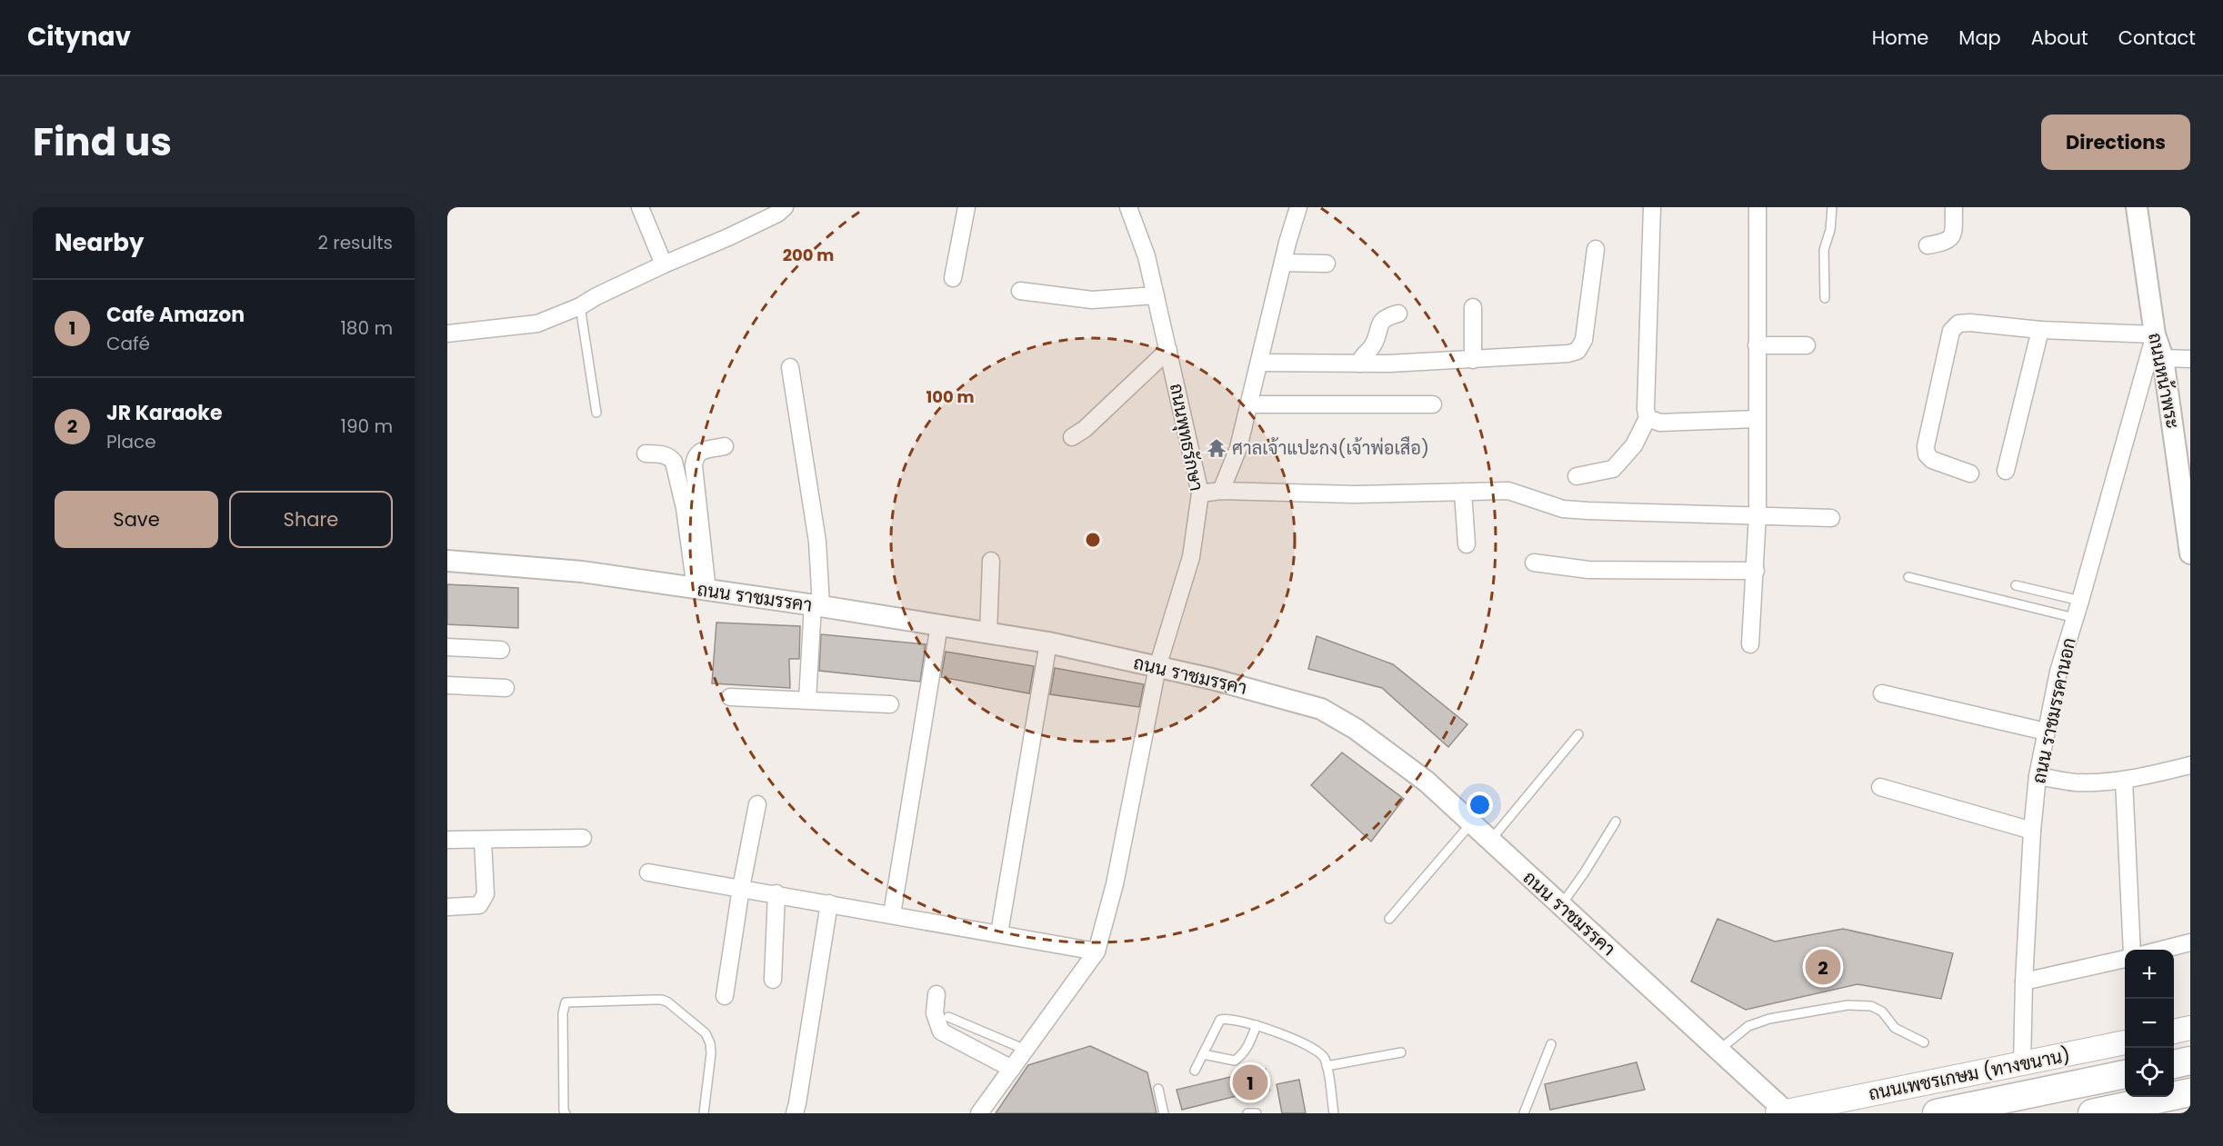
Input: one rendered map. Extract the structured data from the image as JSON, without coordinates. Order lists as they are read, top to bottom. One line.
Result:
{"streets":{"main road":["ถนนเพชรเกษม (ทางขนาน)"],"street":["ถนนหน้าพระ","ถนนพุทธรักษา","ถนน ราชมรรคา","ถนน ราชมรรคานอก"]},"crossings":[["ถนนหน้าพระ","ถนน ราชมรรคานอก"],["ถนนพุทธรักษา","ถนน ราชมรรคา"],["ถนน ราชมรรคา","ถนนเพชรเกษม (ทางขนาน)"],["ถนน ราชมรรคานอก","ถนนเพชรเกษม (ทางขนาน)"]],"places":{"temple":["ศาลเจ้าแปะกง(เจ้าพ่อเสือ)"]},"page":{"header":"Citynav","nav":["Home","Map","About","Contact"],"title":"Find us","buttons":["Directions",["Save","Share"]],"heading":["Nearby","2 results"],"list":[{"mark":"1","name":"Cafe Amazon","note":"Café","value":"180 m"},{"mark":"2","name":"JR Karaoke","note":"Place","value":"190 m"}],"pins":["2","1"],"map_buttons":["+","−"]},"rings":["200 m","100 m"]}
